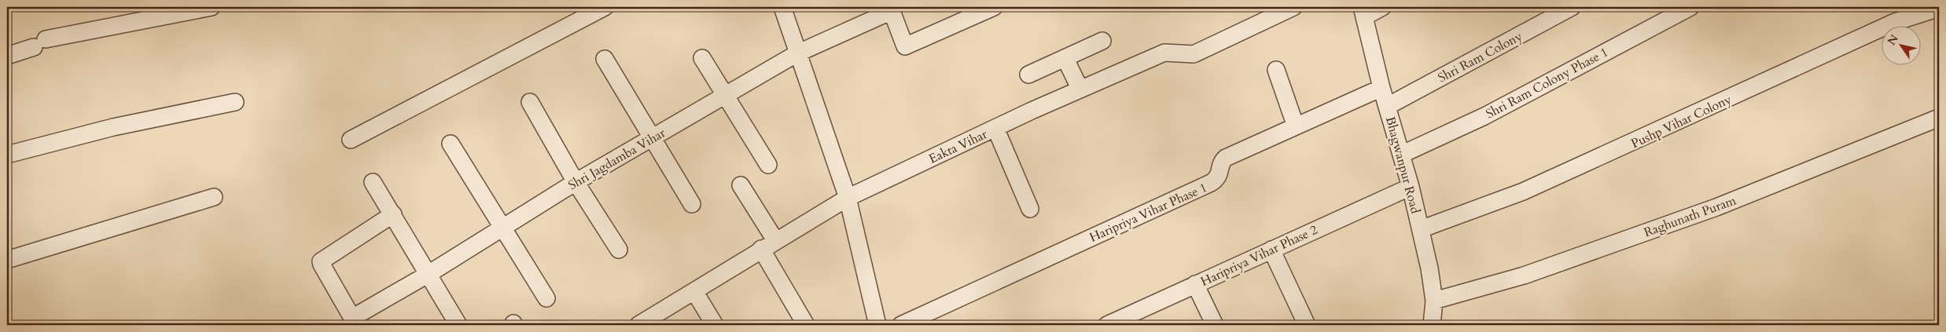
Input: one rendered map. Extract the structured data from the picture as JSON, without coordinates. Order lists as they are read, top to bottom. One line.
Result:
{"streets":{"street":["Shri Ram Colony","Shri Ram Colony Phase 1","Pushp Vihar Colony","Eakta Vihar","Shri Jagdamba Vihar","Bhagwanpur Road","Haripriya Vihar Phase 1","Raghunath Puram","Haripriya Vihar Phase 2"]},"crossings":[["Shri Ram Colony","Bhagwanpur Road"],["Shri Ram Colony Phase 1","Bhagwanpur Road"],["Pushp Vihar Colony","Bhagwanpur Road"],["Bhagwanpur Road","Haripriya Vihar Phase 1"],["Bhagwanpur Road","Raghunath Puram"],["Bhagwanpur Road","Haripriya Vihar Phase 2"]],"north":"top left"}
